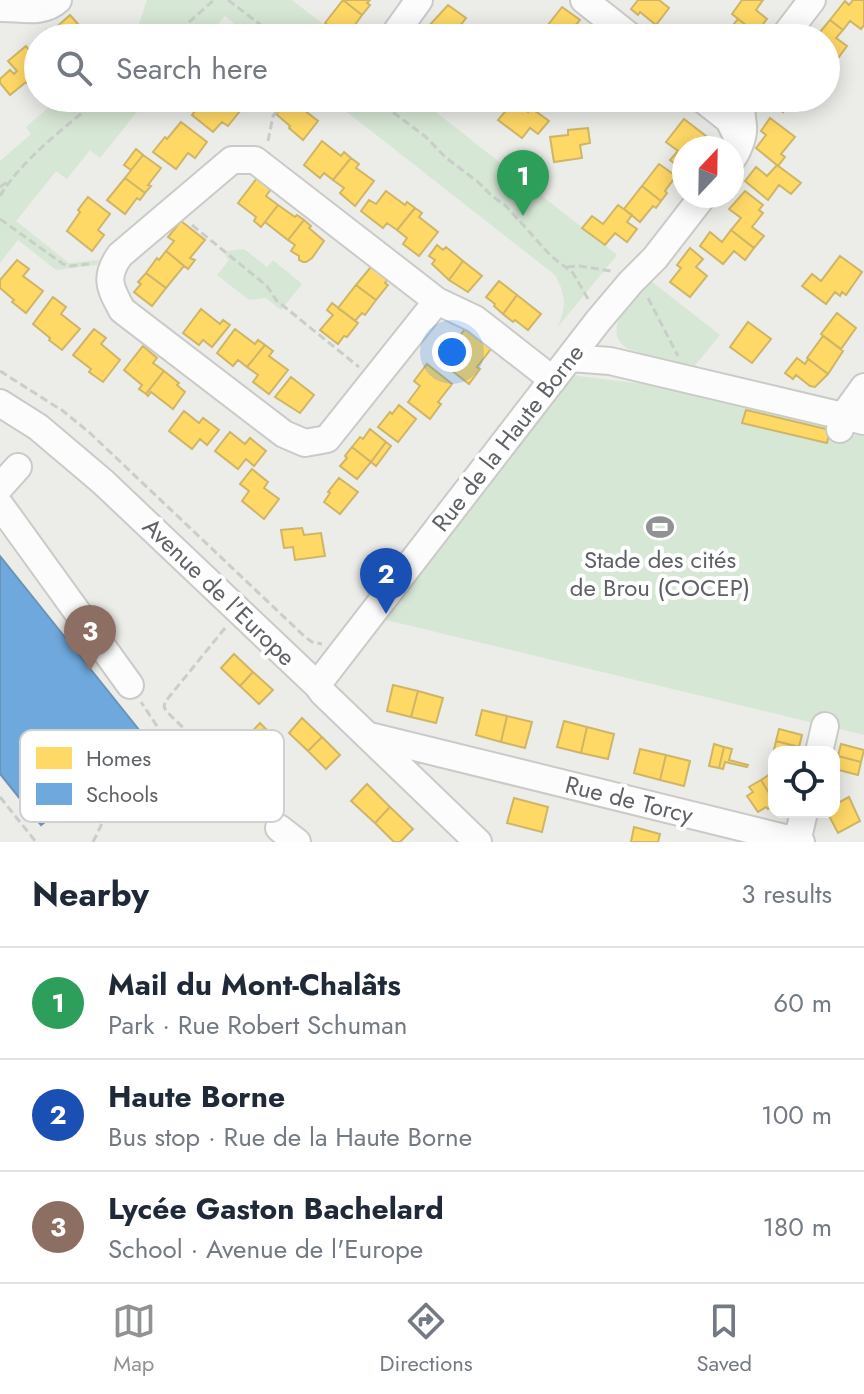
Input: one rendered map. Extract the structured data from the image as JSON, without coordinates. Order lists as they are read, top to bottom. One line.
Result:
{"streets":{"street":["Rue de la Haute Borne","Avenue de l'Europe","Rue de Torcy"]},"crossings":[["Rue de la Haute Borne","Avenue de l'Europe"],["Avenue de l'Europe","Rue de Torcy"]],"places":{"sports":["Stade des cités de Brou (COCEP)"]},"legend":["Homes","Schools"],"north":"top","page":{"search":"Search here","pins":["1","2","3"],"heading":["Nearby","3 results"],"list":[{"mark":"1","name":"Mail du Mont-Chalâts","note":"Park · Rue Robert Schuman","value":"60 m"},{"mark":"2","name":"Haute Borne","note":"Bus stop · Rue de la Haute Borne","value":"100 m"},{"mark":"3","name":"Lycée Gaston Bachelard","note":"School · Avenue de l'Europe","value":"180 m"}],"nav":["Map","Directions","Saved"]}}
